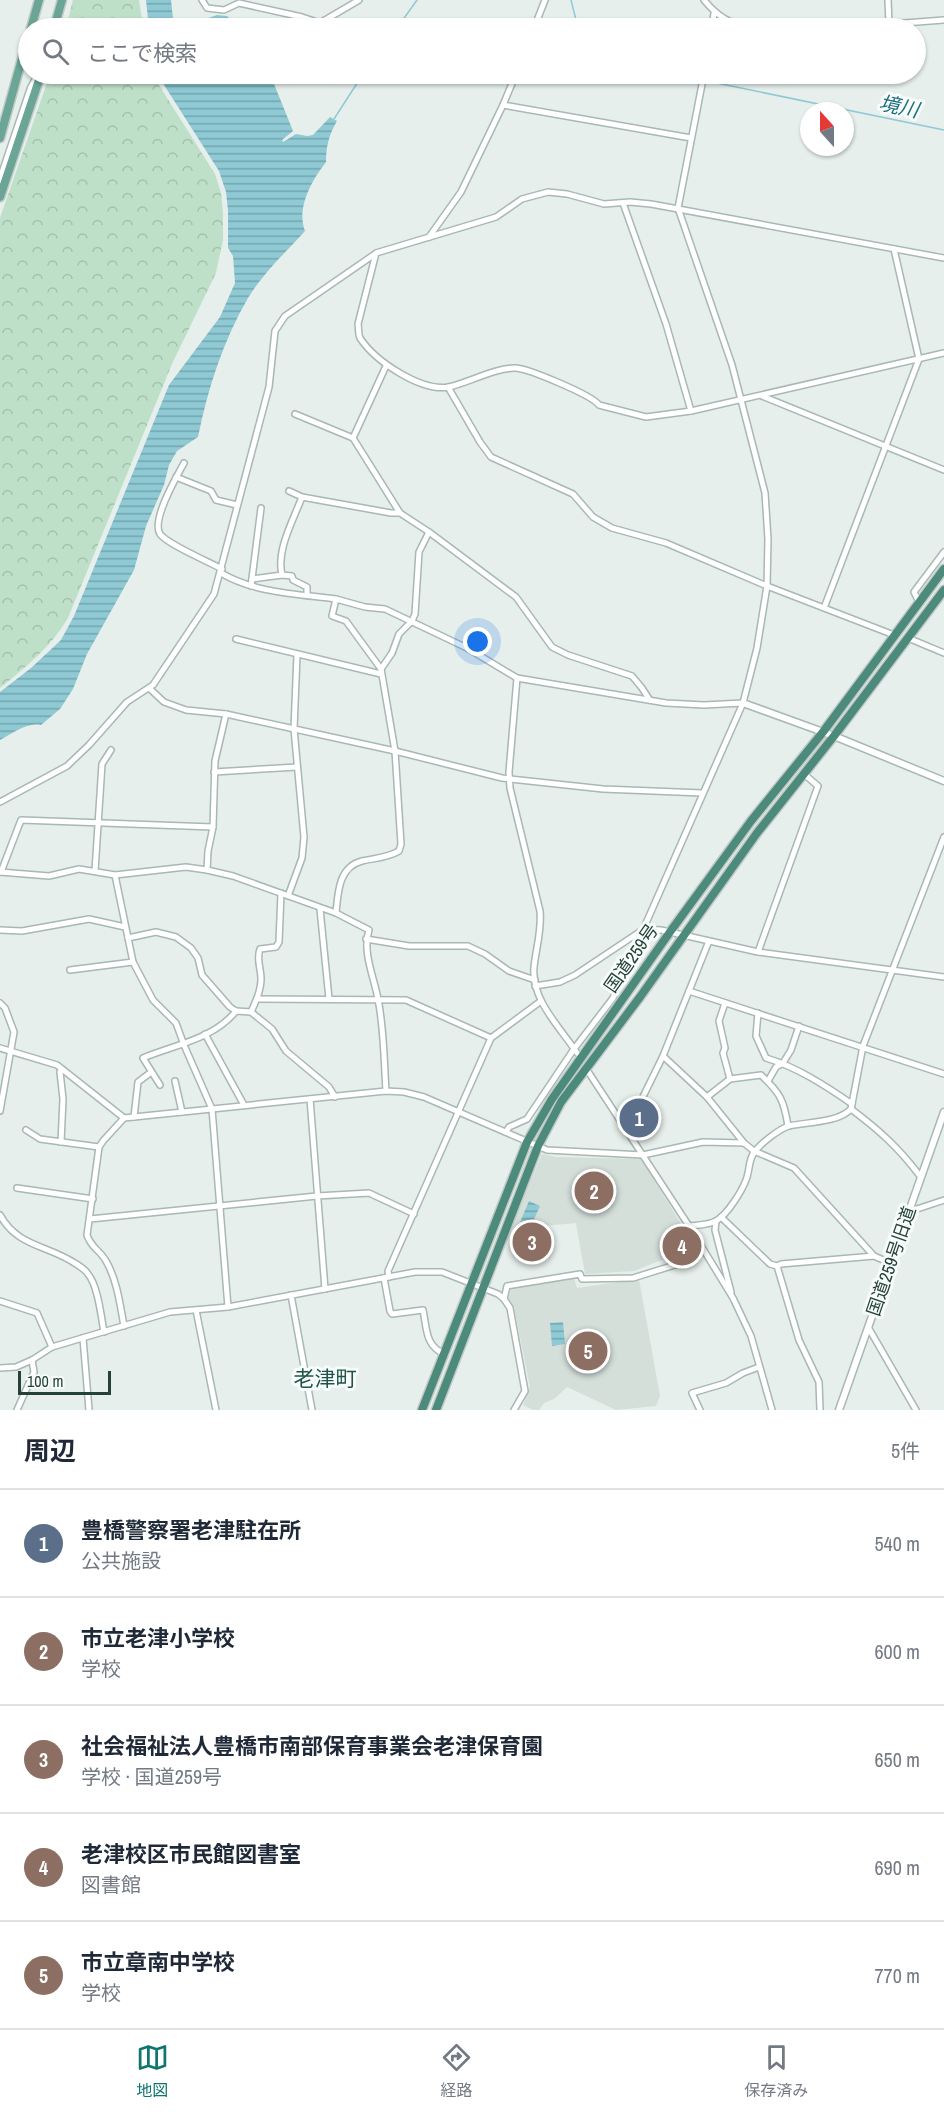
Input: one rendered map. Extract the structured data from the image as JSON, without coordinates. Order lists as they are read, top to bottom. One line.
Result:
{"streets":{"highway":["国道259号"],"street":["国道259号旧道"]},"districts":["老津町"],"water":["境川"],"scale_bar":"100 m","north":"top","page":{"search":"ここで検索","pins":["1","2","3","4","5"],"scale":"100 m","heading":["周辺","5件"],"list":[{"mark":"1","name":"豊橋警察署老津駐在所","note":"公共施設","value":"540 m"},{"mark":"2","name":"市立老津小学校","note":"学校","value":"600 m"},{"mark":"3","name":"社会福祉法人豊橋市南部保育事業会老津保育園","note":"学校 · 国道259号","value":"650 m"},{"mark":"4","name":"老津校区市民館図書室","note":"図書館","value":"690 m"},{"mark":"5","name":"市立章南中学校","note":"学校","value":"770 m"}],"nav":["地図","経路","保存済み"]}}
